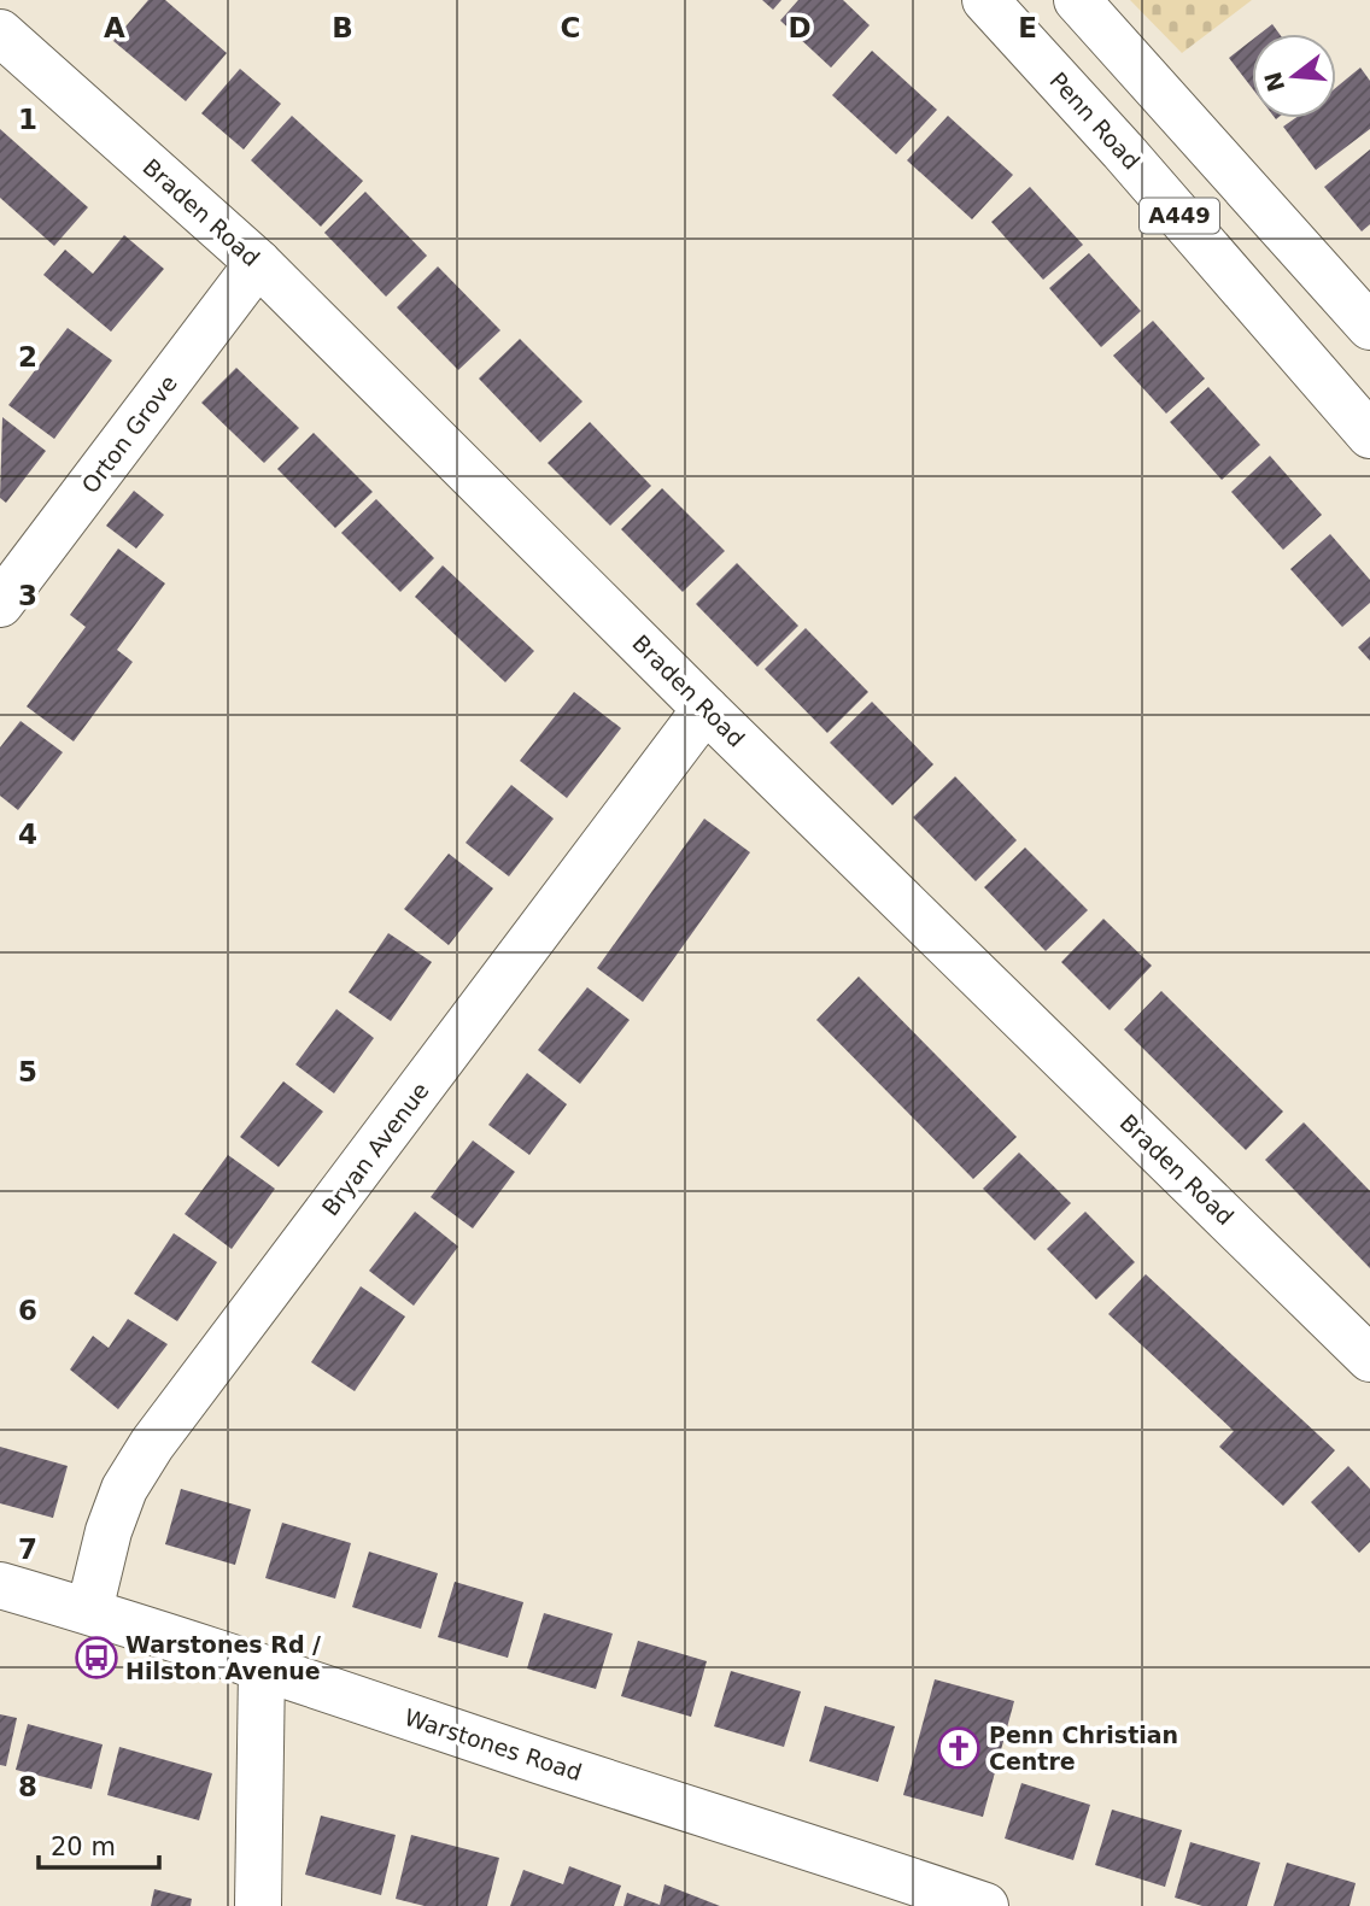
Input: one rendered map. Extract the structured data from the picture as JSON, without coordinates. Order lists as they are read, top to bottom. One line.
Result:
{"streets":{"main road":["Penn Road","Braden Road","A449","Orton Grove","Bryan Avenue","Warstones Road"]},"crossings":[["Braden Road","Orton Grove"],["Braden Road","Bryan Avenue"],["Bryan Avenue","Warstones Road"]],"places":{"bus stop":["Warstones Rd / Hilston Avenue"],"church":["Penn Christian Centre"]},"scale_bar":"20 m","north":"left","grid":{"columns":["A","B","C","D","E"],"rows":["1","2","3","4","5","6","7","8"]}}
